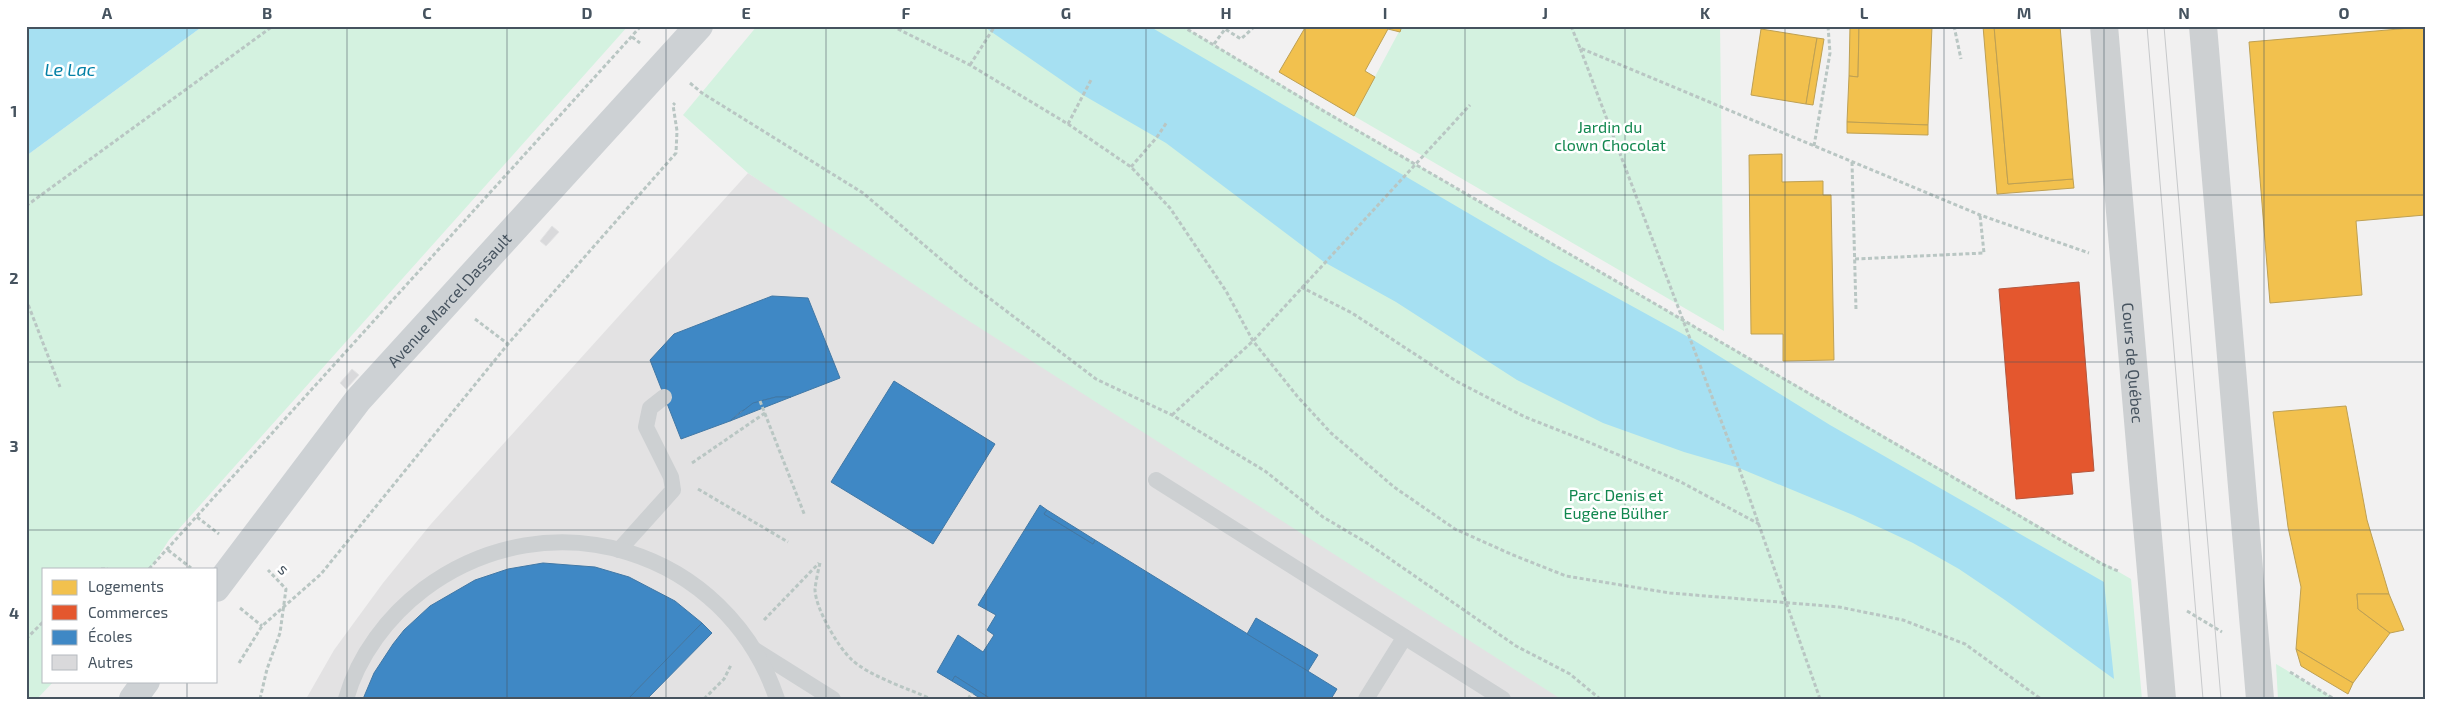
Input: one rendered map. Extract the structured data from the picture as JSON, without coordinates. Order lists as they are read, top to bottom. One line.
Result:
{"streets":{"street":["Avenue Marcel Dassault","Cours de Québec"],"path":["s"]},"crossings":[["Avenue Marcel Dassault","s"]],"water":["Le Lac"],"parks":["Jardin du clown Chocolat","Parc Denis et Eugène Bülher"],"legend":["Logements","Commerces","Écoles","Autres"],"grid":{"columns":["A","B","C","D","E","F","G","H","I","J","K","L","M","N","O"],"rows":["1","2","3","4"]}}
